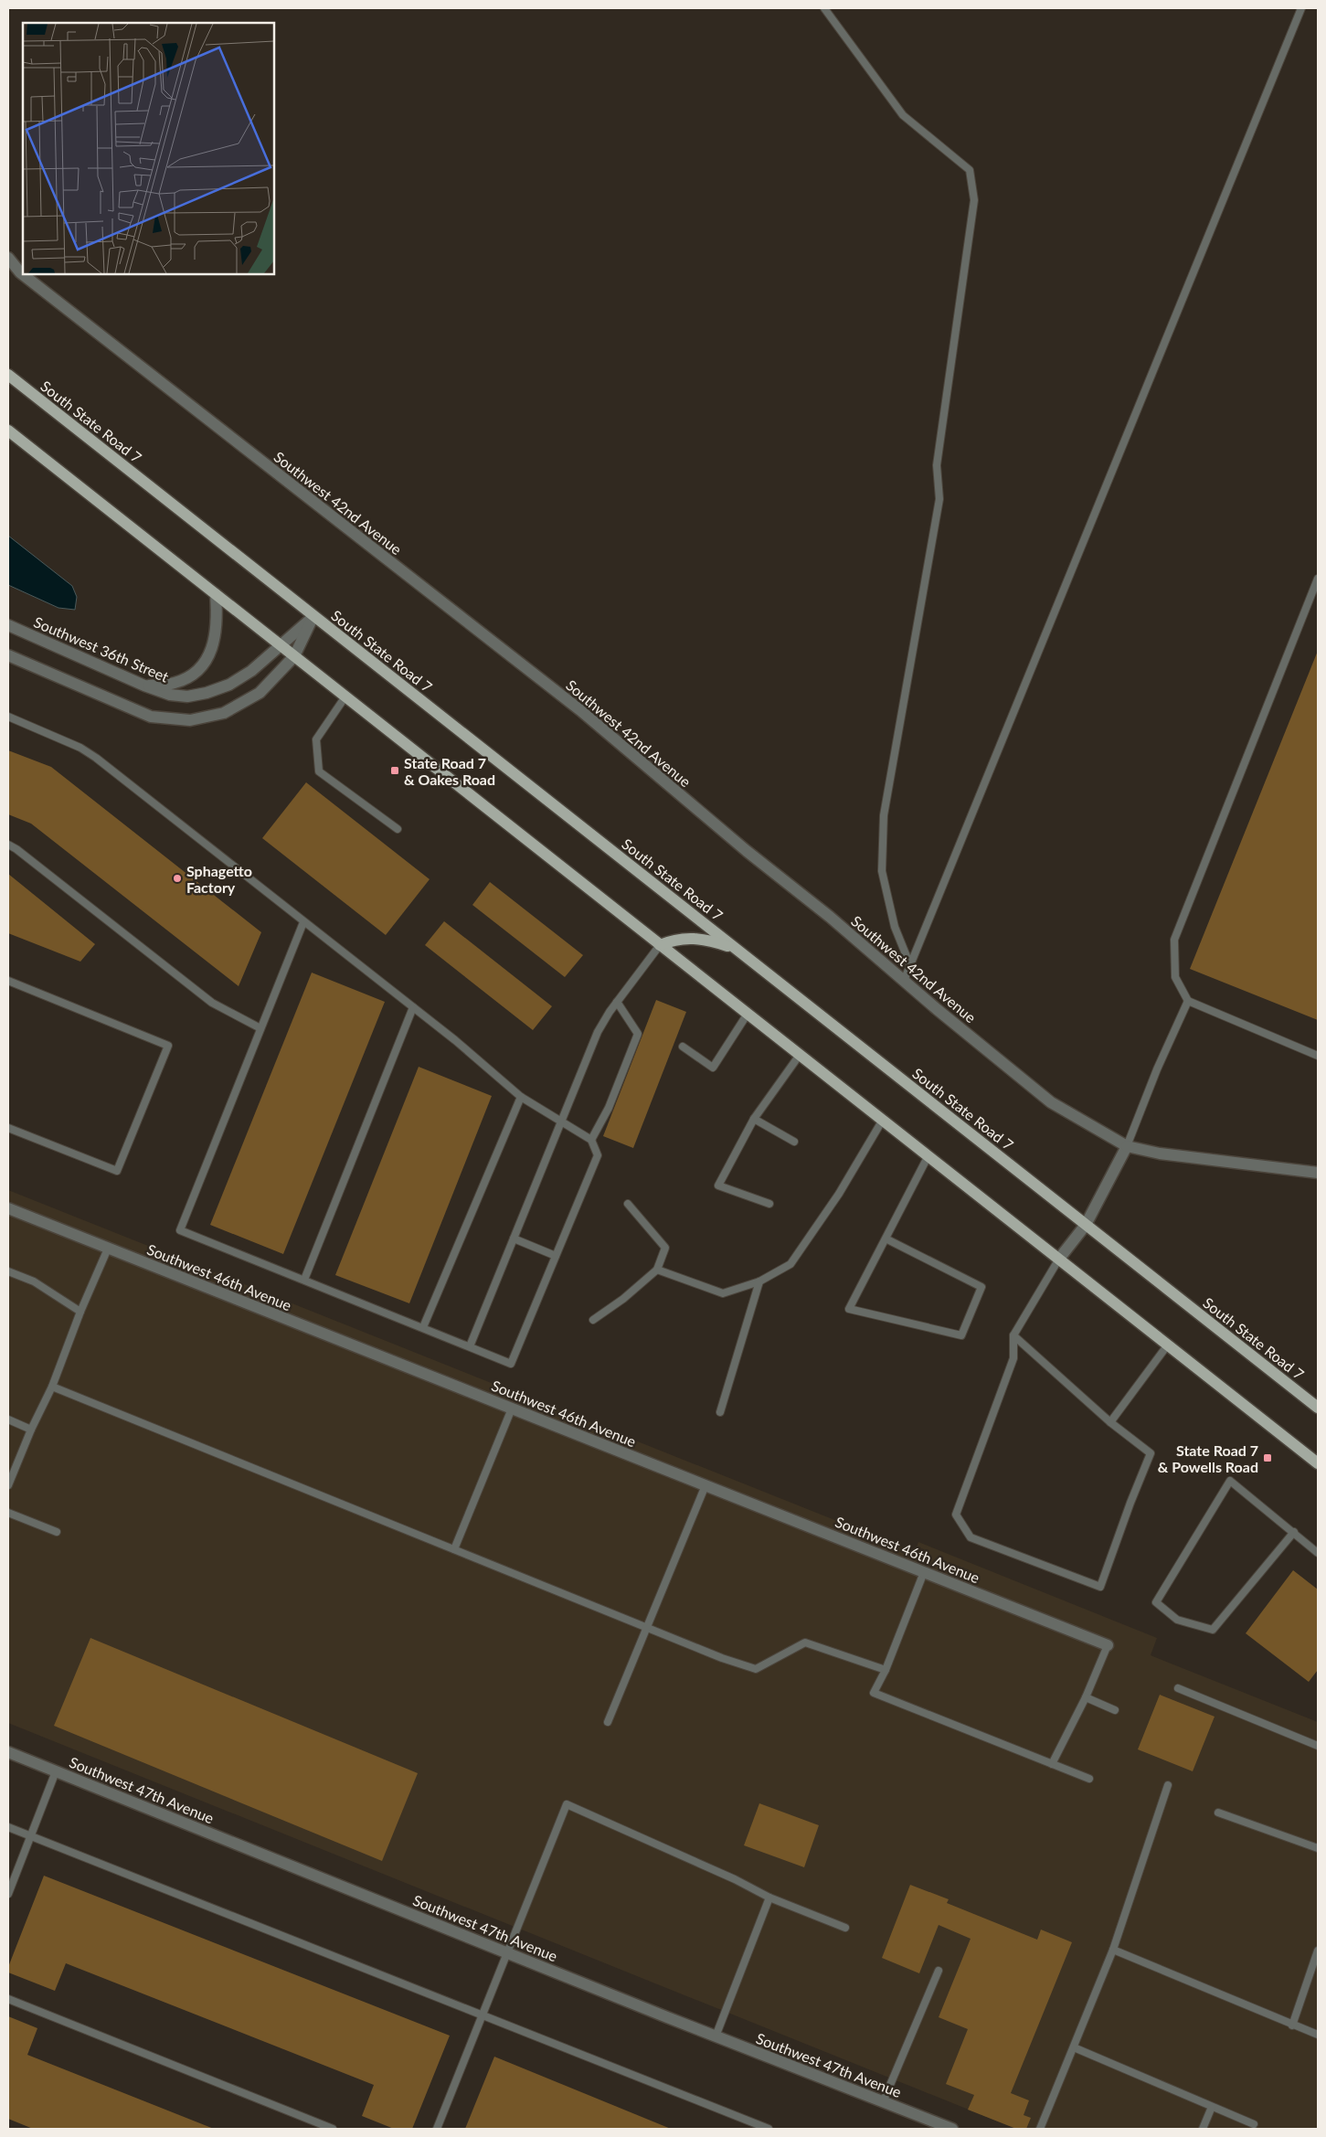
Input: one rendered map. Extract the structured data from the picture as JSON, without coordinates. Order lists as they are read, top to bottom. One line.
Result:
{"streets":{"main road":["South State Road 7"],"street":["Southwest 42nd Avenue","Southwest 36th Street","Southwest 46th Avenue","Southwest 47th Avenue"]},"crossings":[["South State Road 7","Southwest 36th Street"]],"places":{"transit":["State Road 7 & Oakes Road","State Road 7 & Powells Road"],"other":["Sphagetto Factory"]}}
